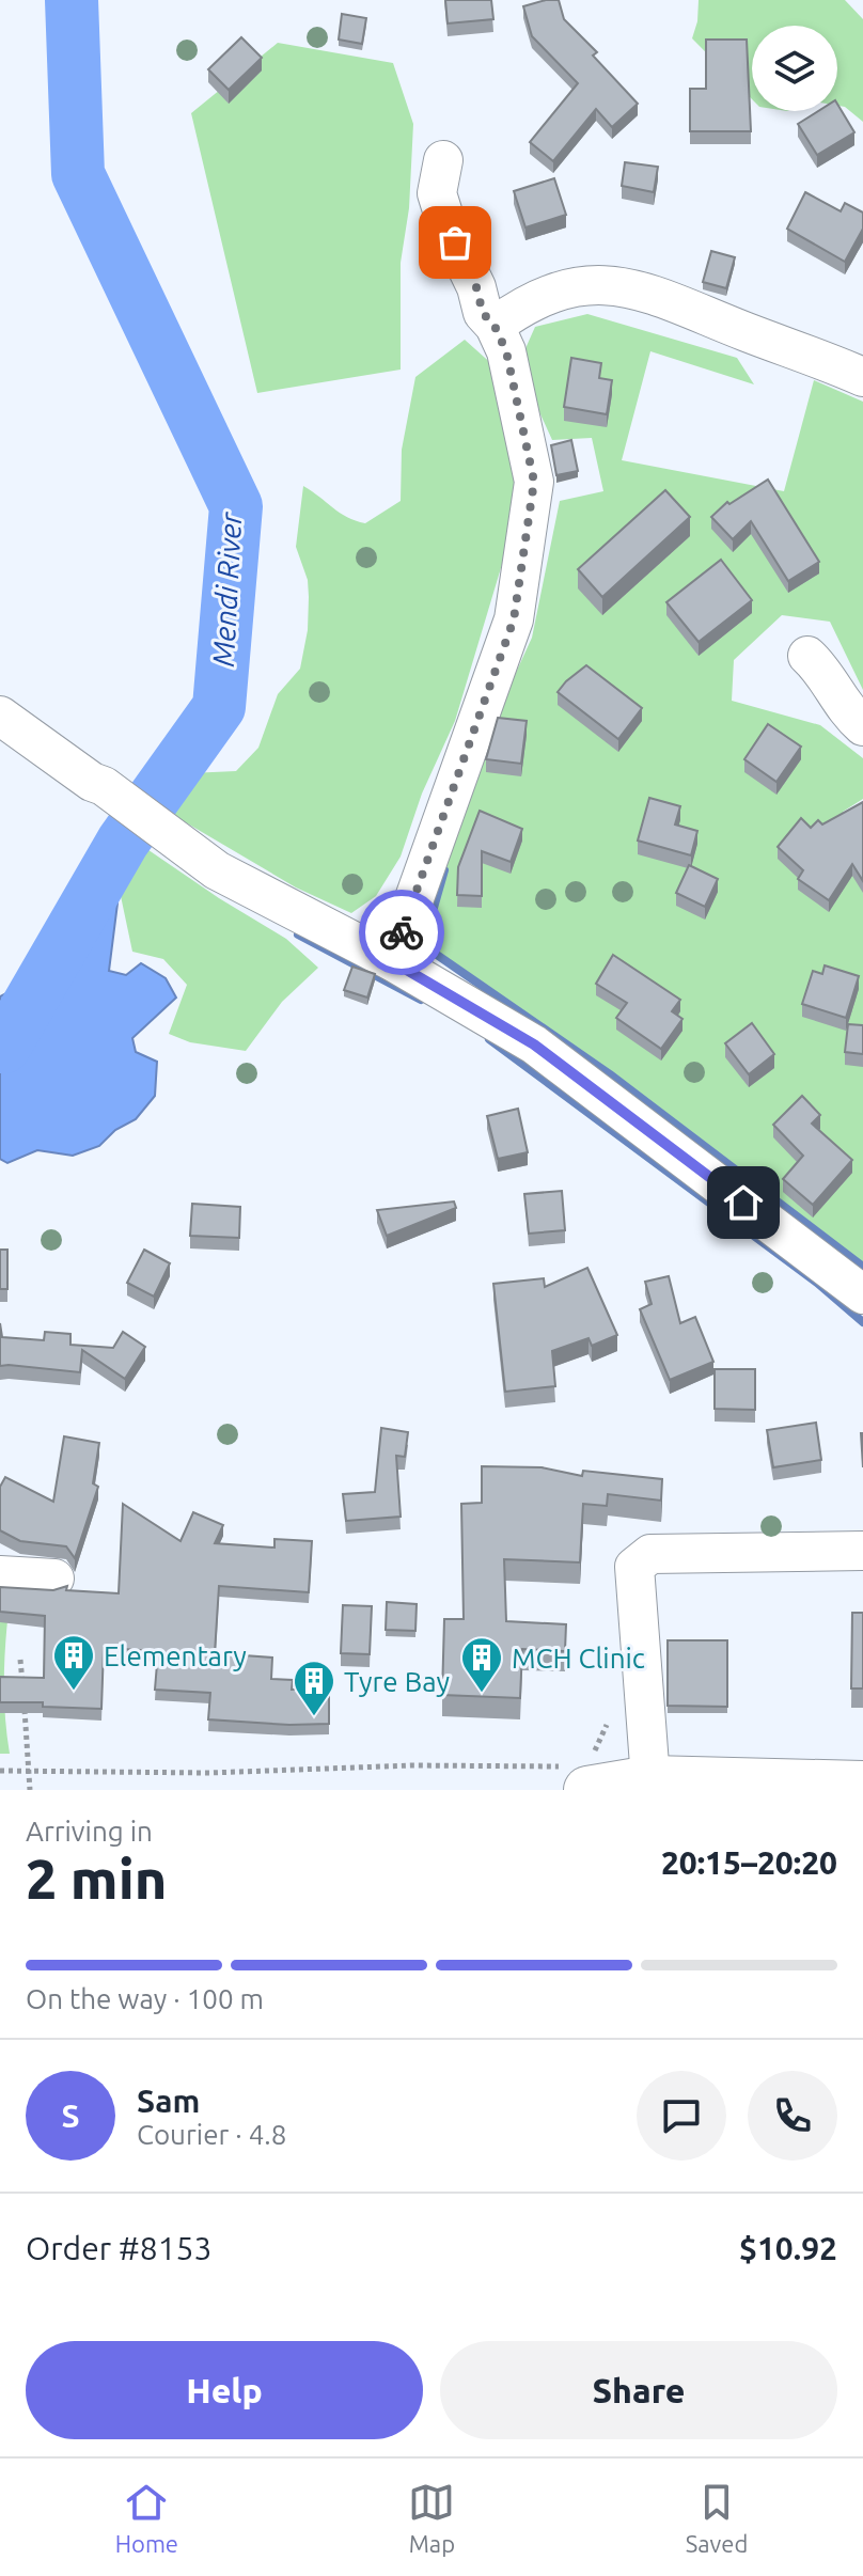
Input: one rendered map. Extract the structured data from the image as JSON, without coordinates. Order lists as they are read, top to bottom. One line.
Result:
{"water":["Mendi River"],"places":{"building":["Elementary","MCH Clinic","Tyre Bay"]},"page":{"heading":["2 min","Arriving in","20:15–20:20"],"panel":["Sam","Courier · 4.8","Order #8153","$10.92"],"bar":"On the way · 100 m","round":"S","buttons":["Help","Share"],"tabs":["Home","Map","Saved"]}}
